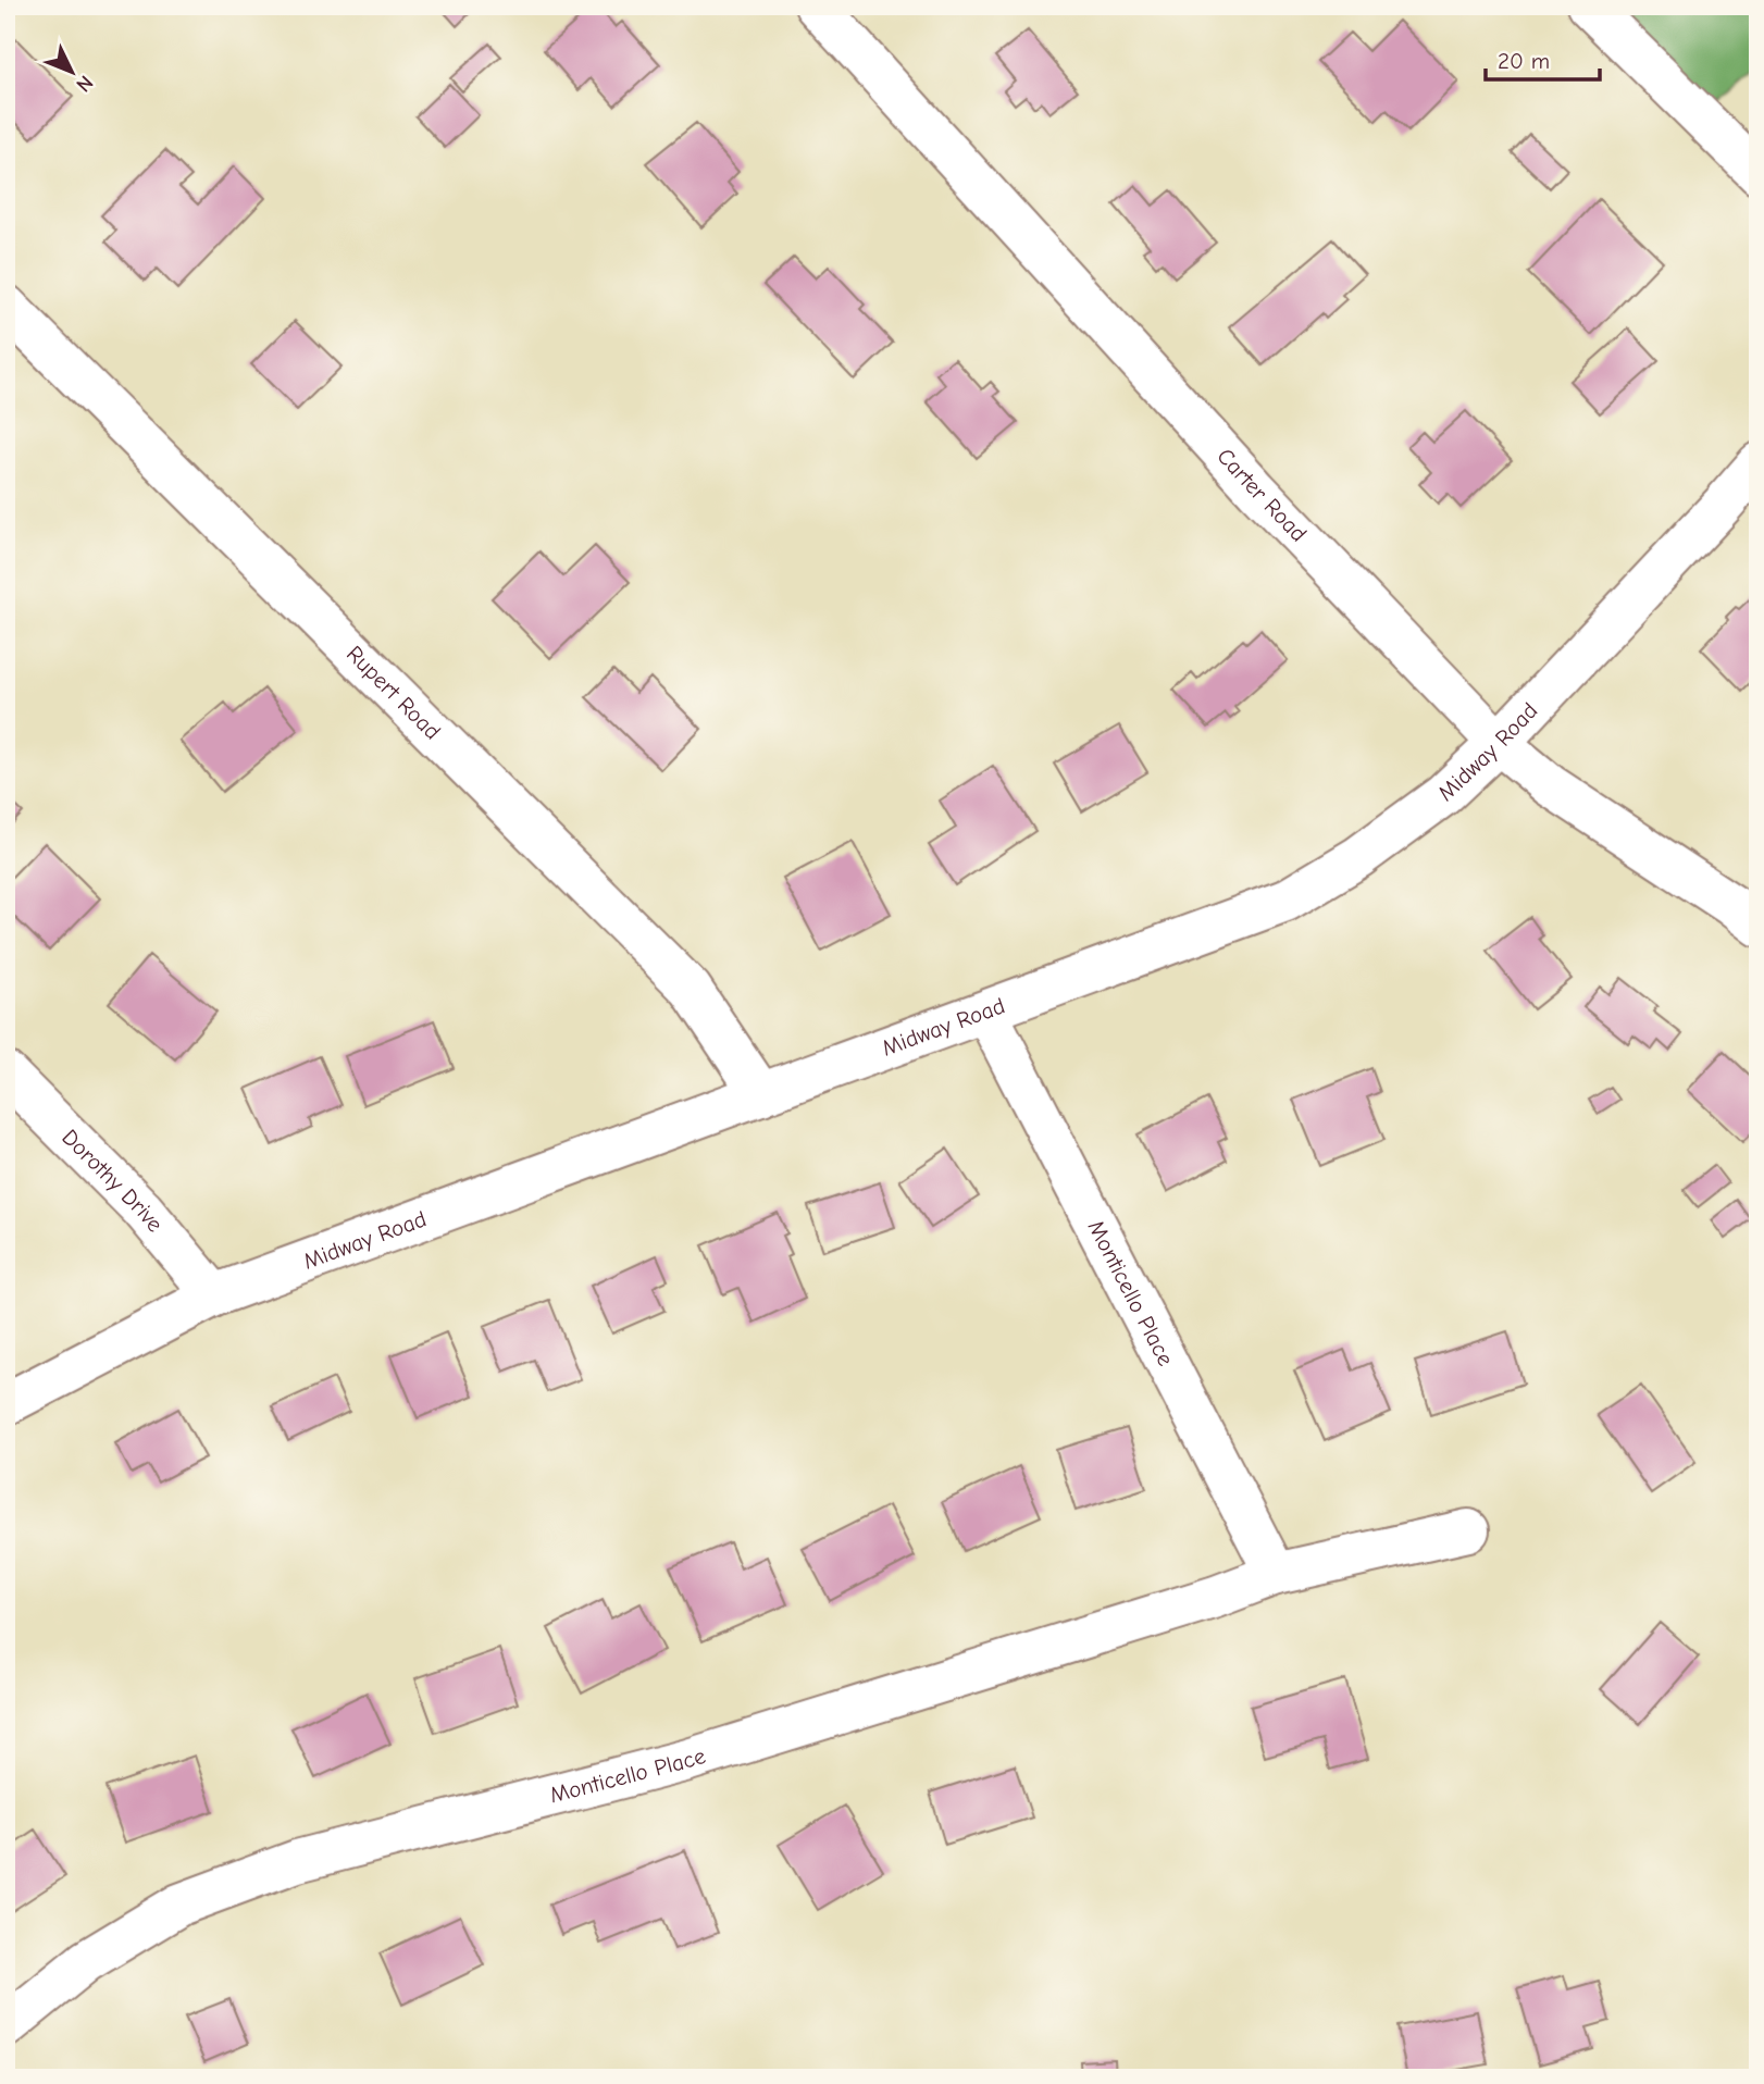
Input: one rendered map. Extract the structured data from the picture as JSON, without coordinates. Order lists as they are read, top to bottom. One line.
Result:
{"streets":{"street":["Carter Road","Rupert Road","Midway Road","Dorothy Drive","Monticello Place"]},"crossings":[["Carter Road","Midway Road"],["Rupert Road","Midway Road"],["Midway Road","Dorothy Drive"],["Midway Road","Monticello Place"]],"scale_bar":"20 m","north":"bottom right"}
